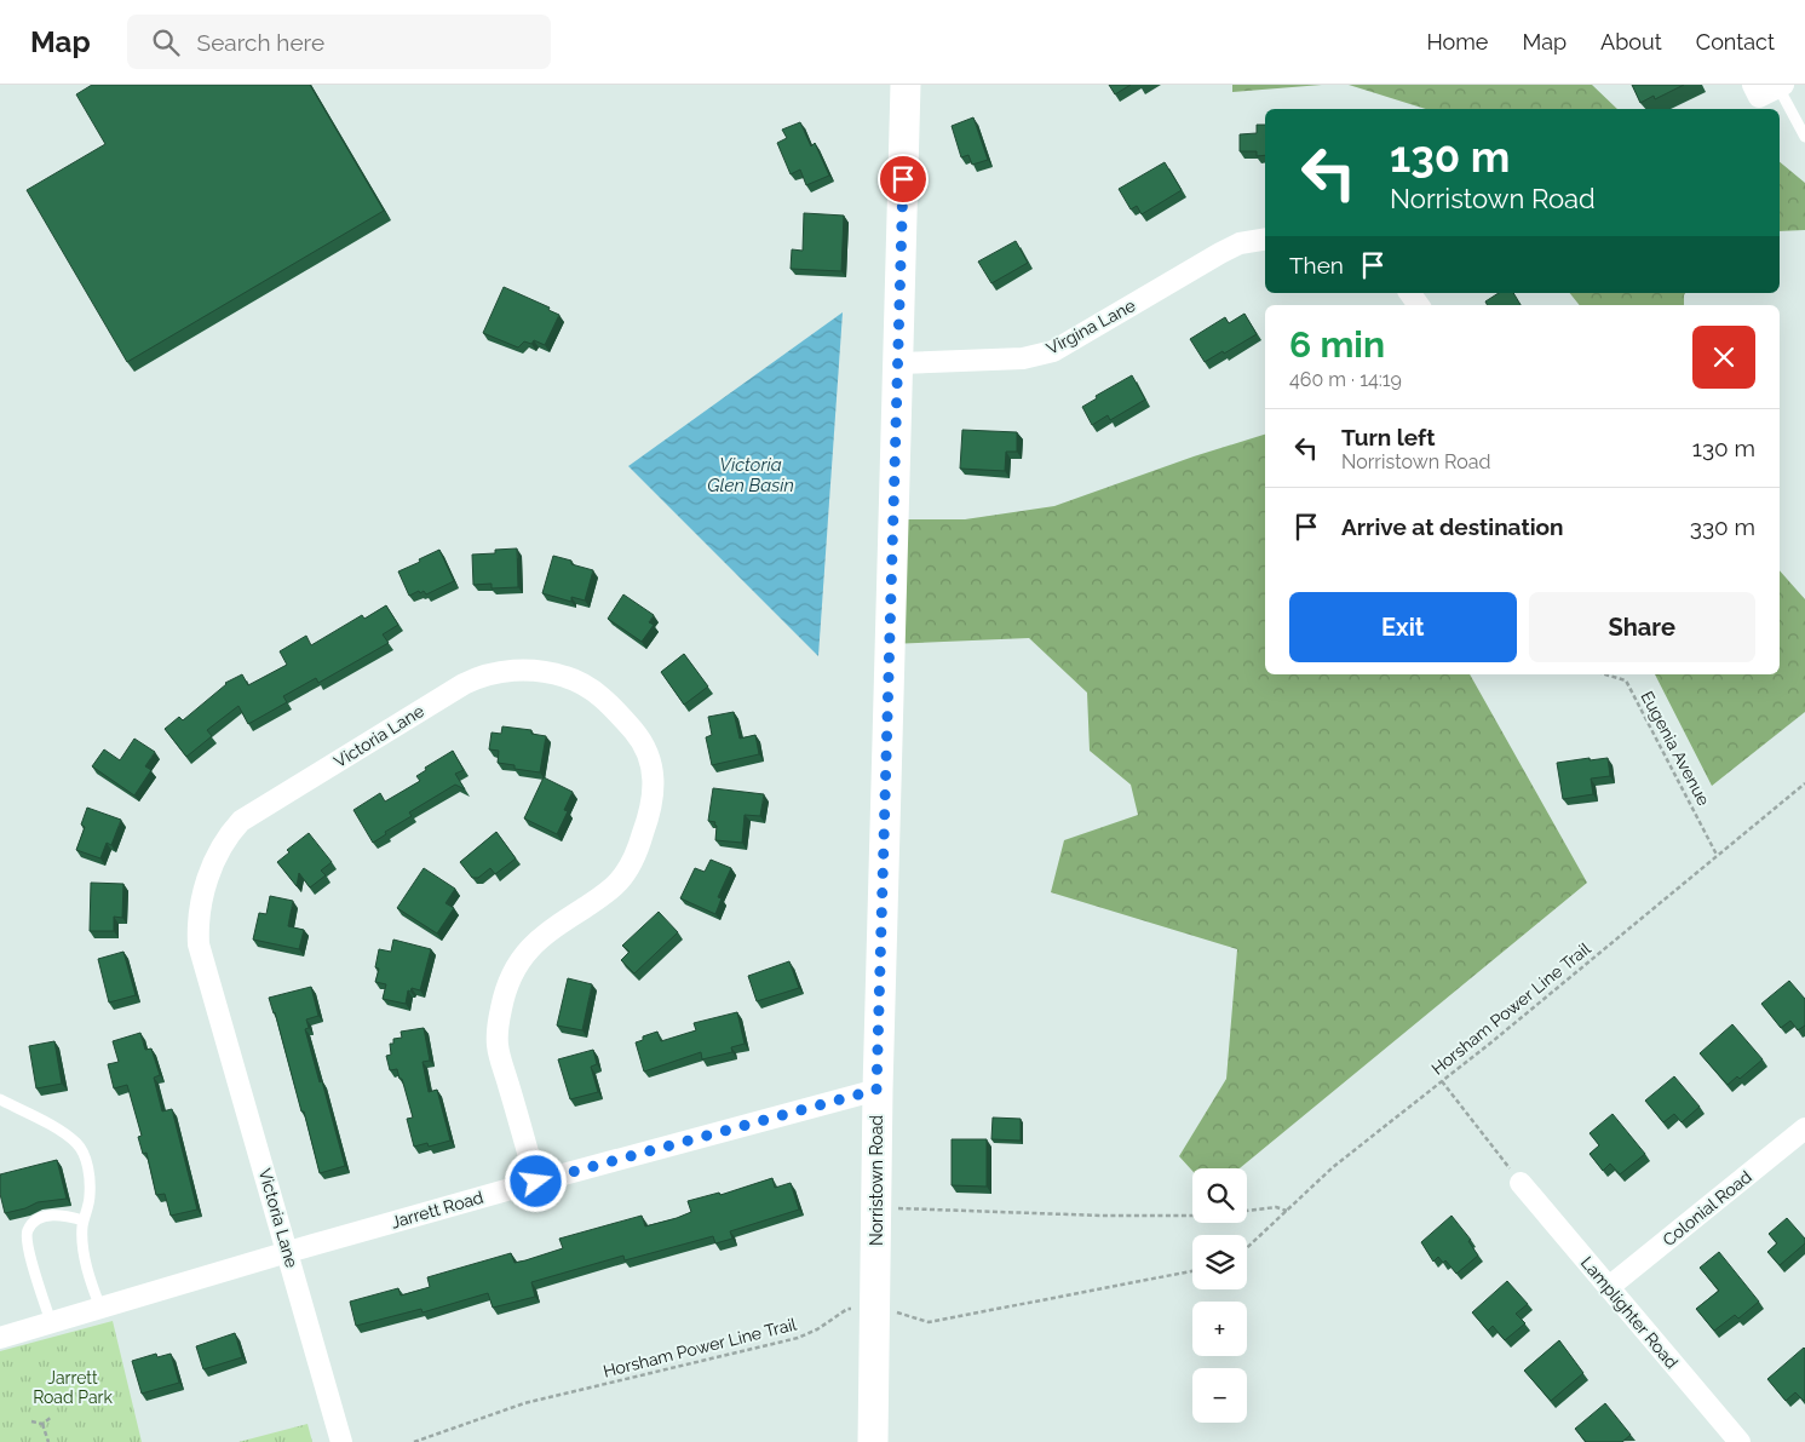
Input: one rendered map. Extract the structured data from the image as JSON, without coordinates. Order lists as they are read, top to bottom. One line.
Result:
{"streets":{"main road":["Norristown Road"],"street":["Virgina Lane","Victoria Lane","Colonial Road","Jarrett Road","Lamplighter Road"],"path":["Eugenia Avenue","Horsham Power Line Trail"]},"crossings":[["Virgina Lane","Norristown Road"],["Victoria Lane","Jarrett Road"],["Eugenia Avenue","Horsham Power Line Trail"],["Horsham Power Line Trail","Norristown Road"],["Norristown Road","Jarrett Road"],["Colonial Road","Lamplighter Road"]],"water":["Victoria Glen Basin"],"parks":["Jarrett Road Park"],"page":{"header":"Map","search":"Search here","nav":["Home","Map","About","Contact"],"turn":["130 m","Norristown Road"],"then":"Then","heading":["6 min","460 m · 14:19"],"list":[{"name":"Turn left","note":"Norristown Road","value":"130 m"},{"name":"Arrive at destination","value":"330 m"}],"buttons":["Exit","Share"],"map_buttons":["+","−"]}}
